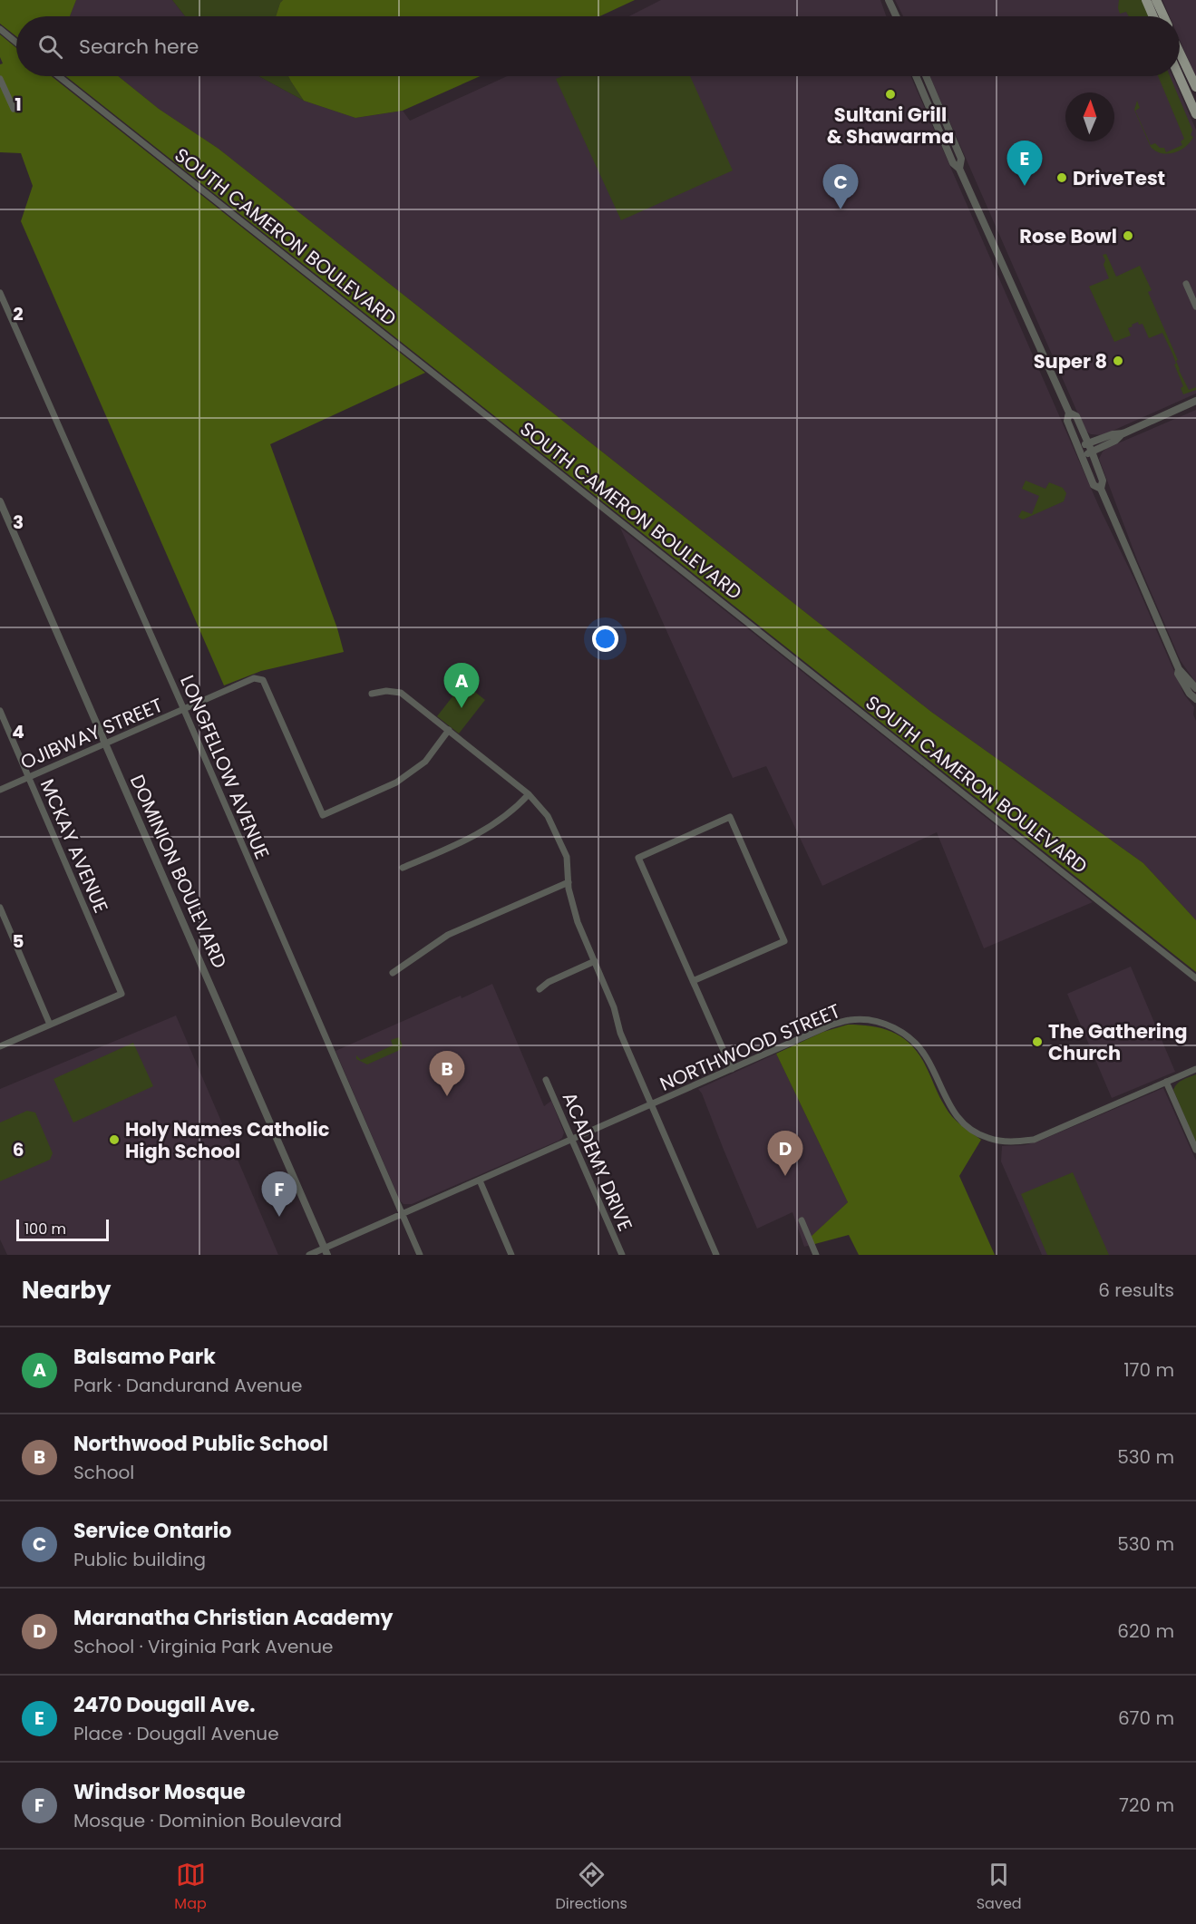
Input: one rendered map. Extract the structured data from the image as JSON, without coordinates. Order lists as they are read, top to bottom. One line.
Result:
{"streets":{"street":["SOUTH CAMERON BOULEVARD","OJIBWAY STREET","LONGFELLOW AVENUE","MCKAY AVENUE","DOMINION BOULEVARD","NORTHWOOD STREET","ACADEMY DRIVE"]},"crossings":[["OJIBWAY STREET","LONGFELLOW AVENUE"],["OJIBWAY STREET","MCKAY AVENUE"],["OJIBWAY STREET","DOMINION BOULEVARD"],["LONGFELLOW AVENUE","NORTHWOOD STREET"],["DOMINION BOULEVARD","NORTHWOOD STREET"],["NORTHWOOD STREET","ACADEMY DRIVE"]],"places":["Sultani Grill & Shawarma","DriveTest","Rose Bowl","Super 8","The Gathering Church","Holy Names Catholic High School"],"scale_bar":"100 m","north":"top","page":{"search":"Search here","pins":["E","C","A","B","D","F"],"scale":"100 m","heading":["Nearby","6 results"],"list":[{"mark":"A","name":"Balsamo Park","note":"Park · Dandurand Avenue","value":"170 m"},{"mark":"B","name":"Northwood Public School","note":"School","value":"530 m"},{"mark":"C","name":"Service Ontario","note":"Public building","value":"530 m"},{"mark":"D","name":"Maranatha Christian Academy","note":"School · Virginia Park Avenue","value":"620 m"},{"mark":"E","name":"2470 Dougall Ave.","note":"Place · Dougall Avenue","value":"670 m"},{"mark":"F","name":"Windsor Mosque","note":"Mosque · Dominion Boulevard","value":"720 m"}],"nav":["Map","Directions","Saved"]},"grid":{"rows":["1","2","3","4","5","6"]}}
